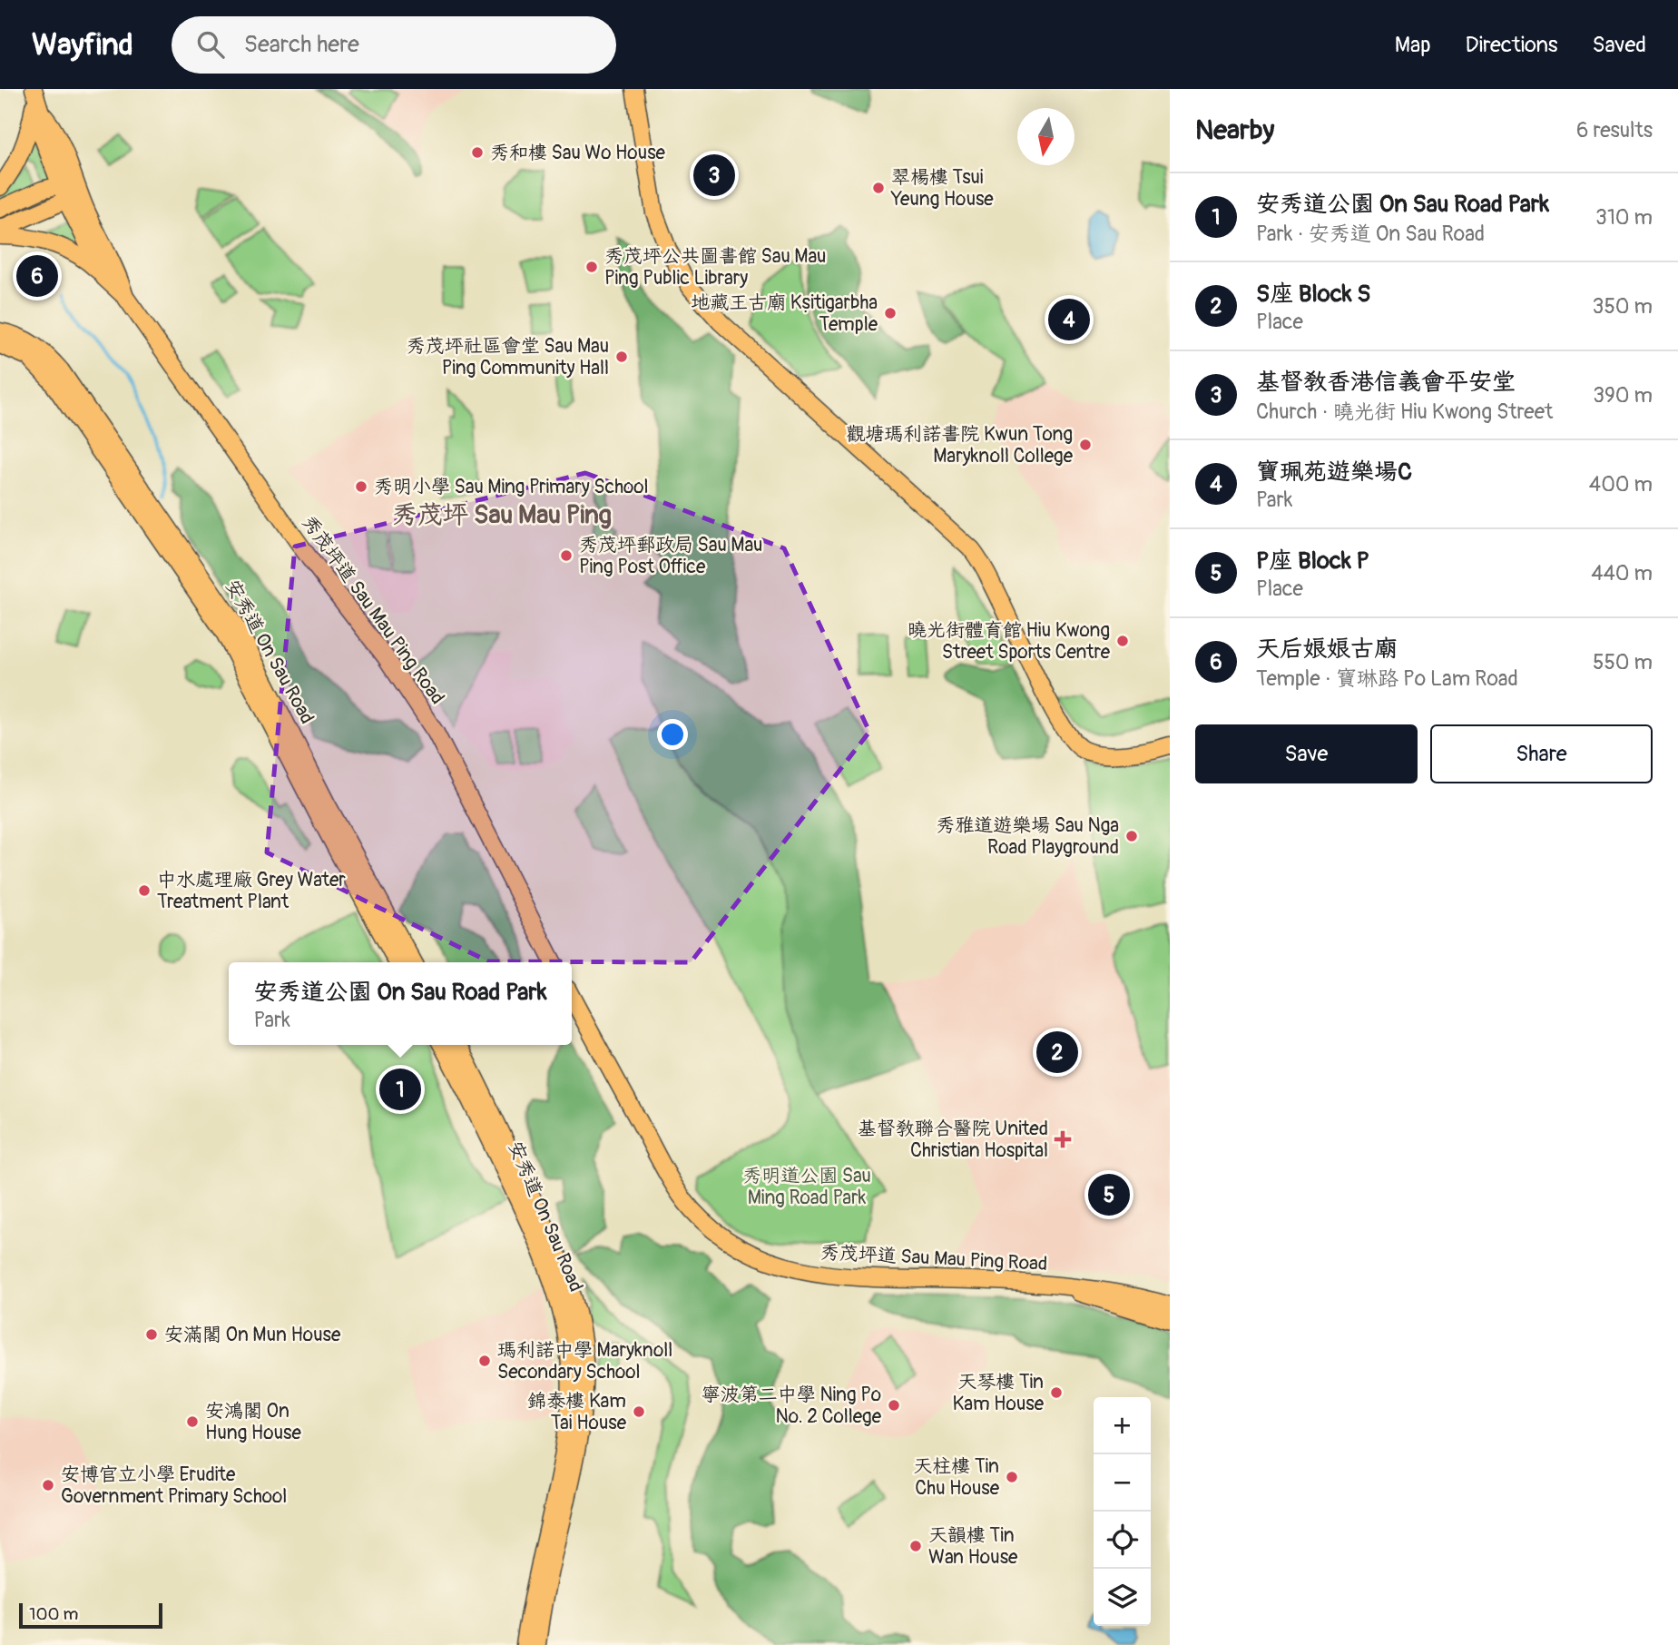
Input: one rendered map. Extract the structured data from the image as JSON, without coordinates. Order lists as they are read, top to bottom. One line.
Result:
{"streets":{"main road":["秀茂坪道 Sau Mau Ping Road","安秀道 On Sau Road"]},"districts":["秀茂坪 Sau Mau Ping"],"parks":["秀明道公園 Sau Ming Road Park"],"places":{"other":["秀和樓 Sau Wo House","翠楊樓 Tsui Yeung House","秀茂坪公共圖書館 Sau Mau Ping Public Library","地藏王古廟 Kṣitigarbha Temple","秀茂坪社區會堂 Sau Mau Ping Community Hall","觀塘瑪利諾書院 Kwun Tong Maryknoll College","秀明小學 Sau Ming Primary School","秀茂坪郵政局 Sau Mau Ping Post Office","曉光街體育館 Hiu Kwong Street Sports Centre","秀雅道遊樂場 Sau Nga Road Playground","中水處理廠 Grey Water Treatment Plant","安滿閣 On Mun House","瑪利諾中學 Maryknoll Secondary School","天琴樓 Tin Kam House","寧波第二中學 Ning Po No. 2 College","錦泰樓 Kam Tai House","安鴻閣 On Hung House","天柱樓 Tin Chu House","安博官立小學 Erudite Government Primary School","天韻樓 Tin Wan House"],"health":["基督教聯合醫院 United Christian Hospital"]},"scale_bar":"100 m","north":"bottom","page":{"header":"Wayfind","search":"Search here","nav":["Map","Directions","Saved"],"heading":["Nearby","6 results"],"pins":["3","6","4","2","1","5"],"list":[{"mark":"1","name":"安秀道公園 On Sau Road Park","note":"Park · 安秀道 On Sau Road","value":"310 m"},{"mark":"2","name":"S座 Block S","note":"Place","value":"350 m"},{"mark":"3","name":"基督教香港信義會平安堂","note":"Church · 曉光街 Hiu Kwong Street","value":"390 m"},{"mark":"4","name":"寶珮苑遊樂場C","note":"Park","value":"400 m"},{"mark":"5","name":"P座 Block P","note":"Place","value":"440 m"},{"mark":"6","name":"天后娘娘古廟","note":"Temple · 寶琳路 Po Lam Road","value":"550 m"}],"buttons":["Save","Share"],"popup":["安秀道公園 On Sau Road Park","Park"],"map_buttons":["+","−"],"scale":"100 m"}}
